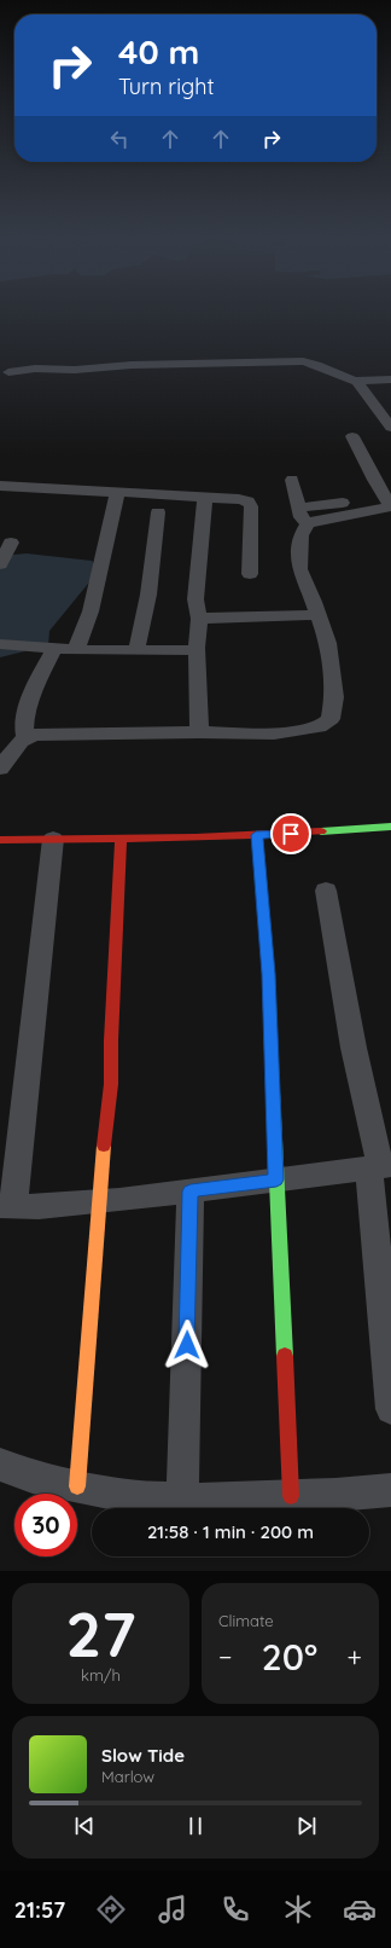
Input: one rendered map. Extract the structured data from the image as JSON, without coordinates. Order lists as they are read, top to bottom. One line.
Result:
{"page":{"turn":["40 m","Turn right"],"limit":"30","trip":"21:58 · 1 min · 200 m","tile":[["27","km/h"],"Climate"],"heat":["−","20°","+"],"song":["Slow Tide","Marlow"],"tabs":"21:57"}}
